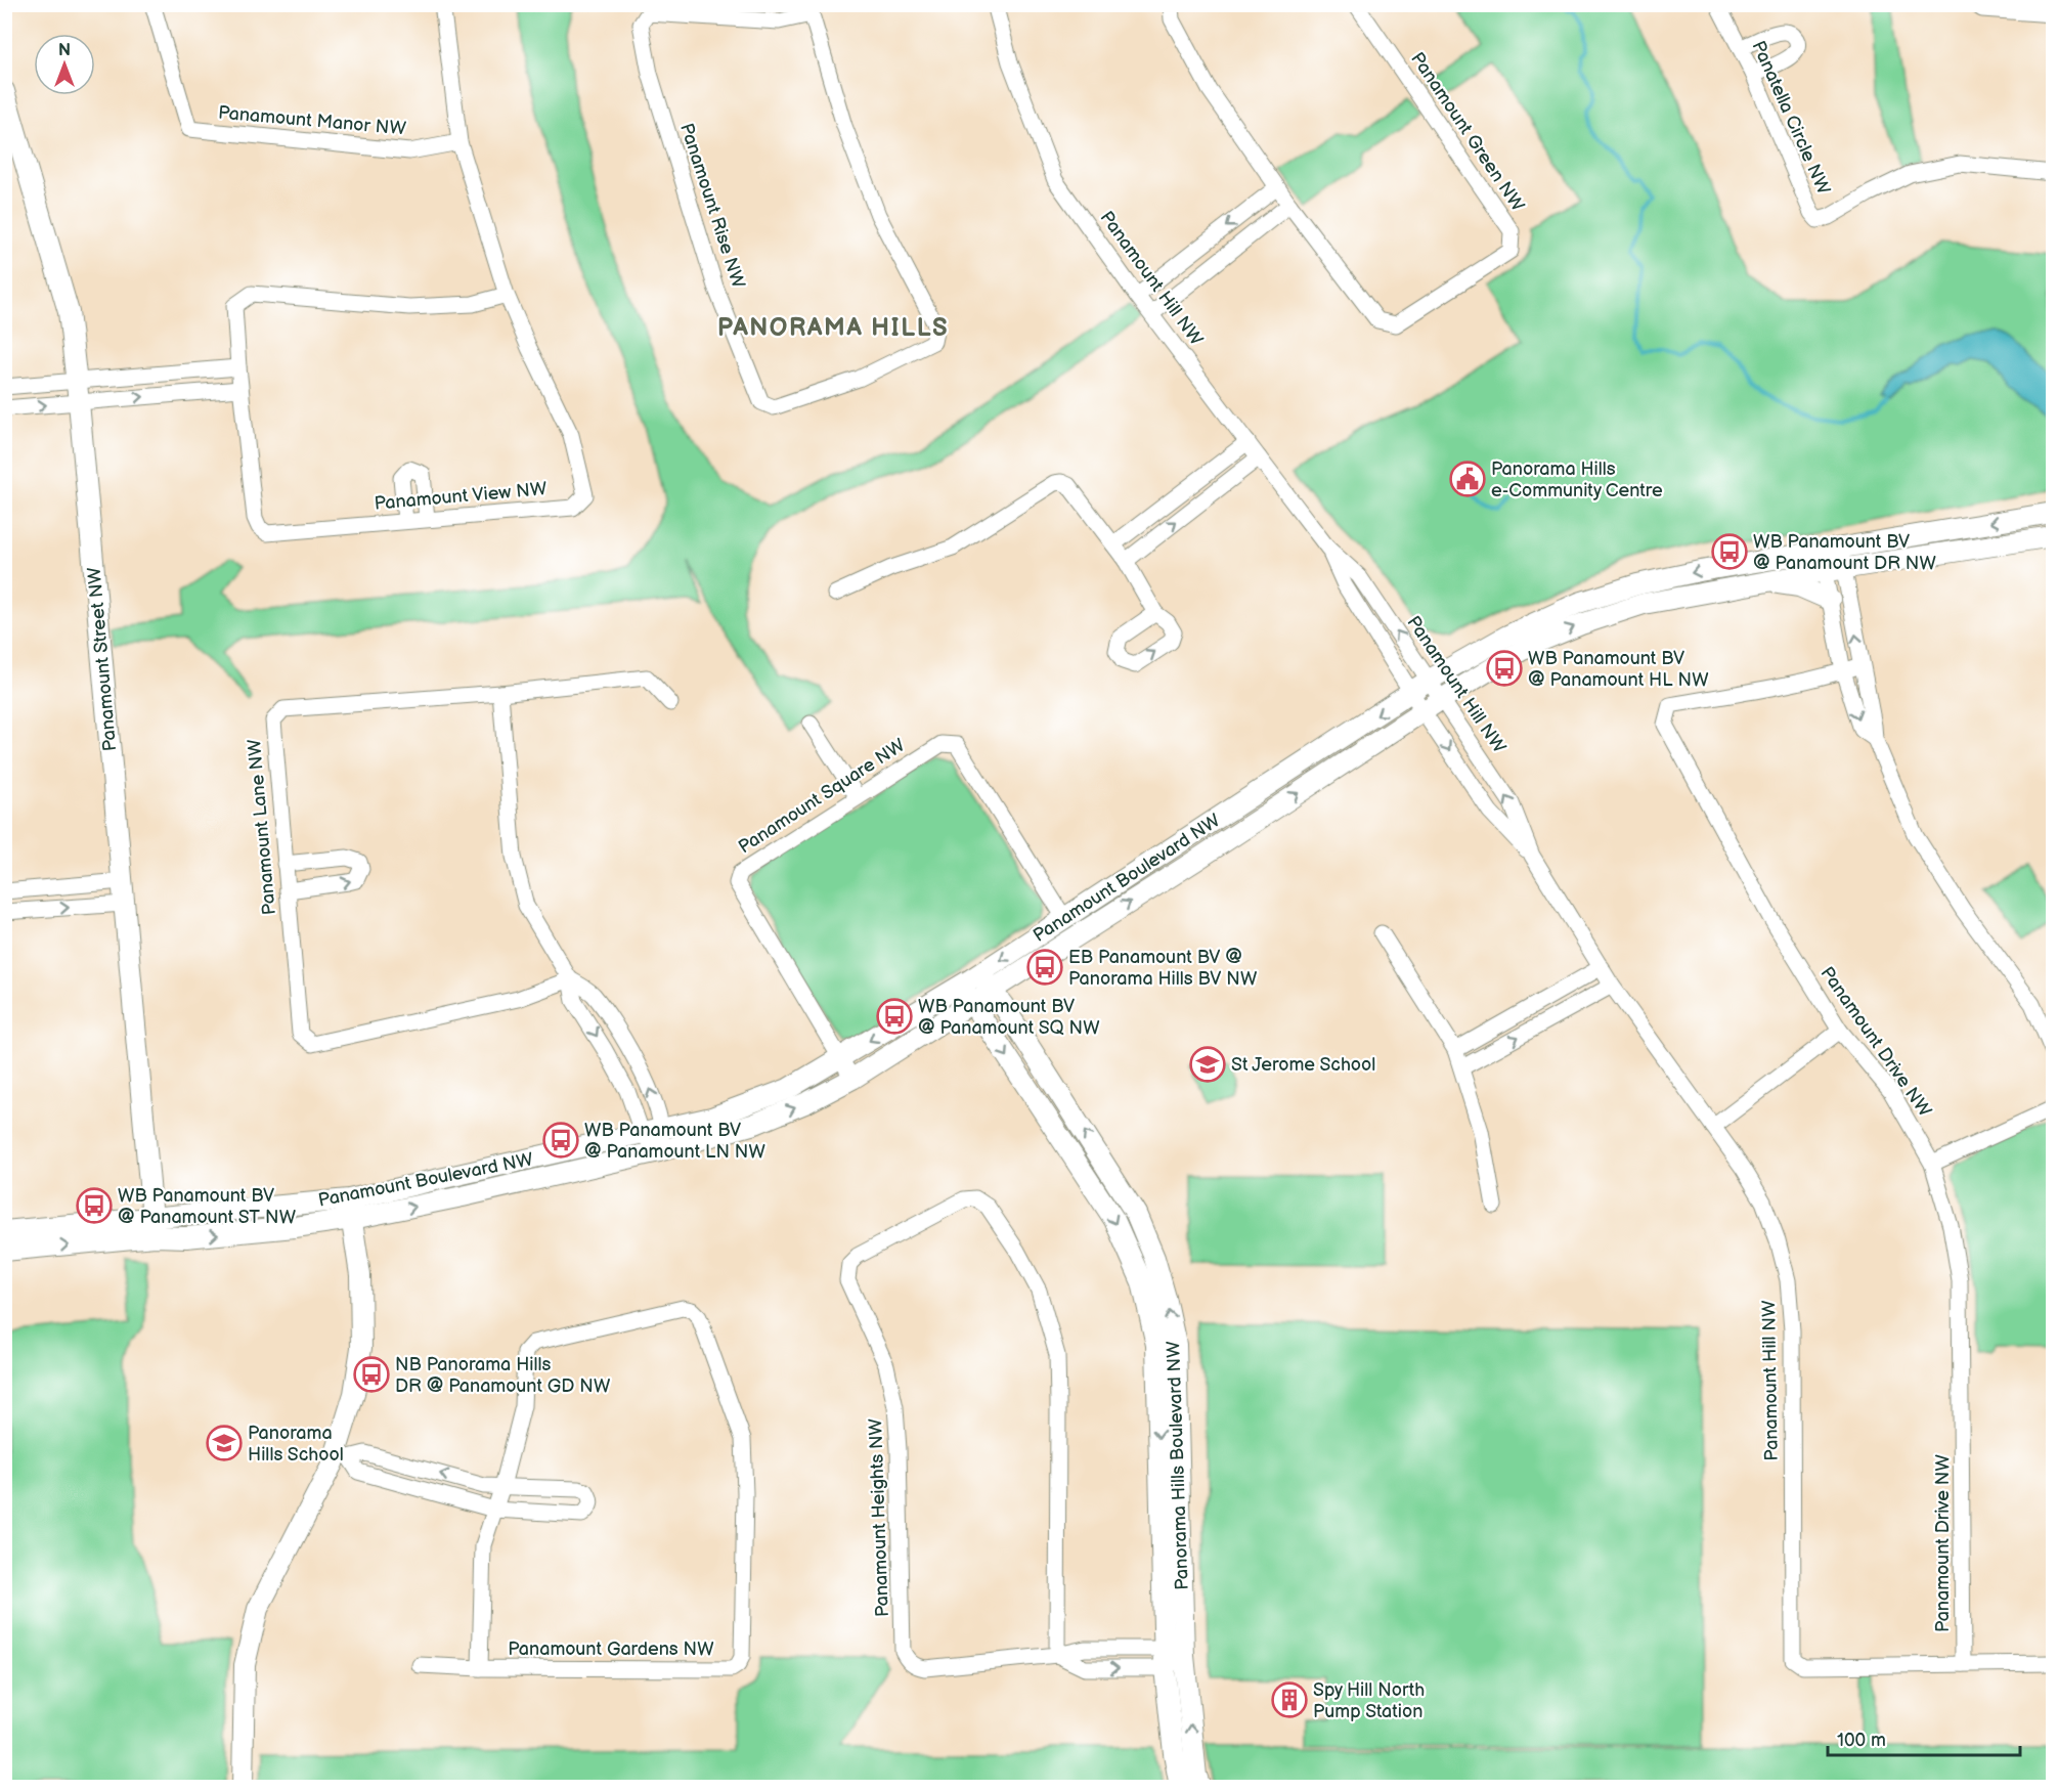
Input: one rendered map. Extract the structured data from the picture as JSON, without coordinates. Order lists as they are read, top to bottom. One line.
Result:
{"streets":{"street":["Panatella Circle NW","Panamount Manor NW","Panamount Green NW","Panamount Rise NW","Panamount Hill NW","Panamount View NW","Panamount Street NW","Panamount Square NW","Panamount Lane NW","Panamount Boulevard NW","Panamount Drive NW","Panorama Hills Boulevard NW","Panamount Heights NW","Panamount Gardens NW"]},"crossings":[["Panamount Manor NW","Panamount View NW"],["Panamount Hill NW","Panamount Boulevard NW"],["Panamount Hill NW","Panamount Drive NW"],["Panamount Street NW","Panamount Boulevard NW"],["Panamount Square NW","Panamount Boulevard NW"],["Panamount Boulevard NW","Panorama Hills Boulevard NW"],["Panorama Hills Boulevard NW","Panamount Heights NW"]],"districts":["PANORAMA HILLS"],"places":{"public building":["Panorama Hills e-Community Centre"],"bus stop":["WB Panamount BV @ Panamount DR NW","WB Panamount BV @ Panamount HL NW","EB Panamount BV @ Panorama Hills BV NW","WB Panamount BV @ Panamount SQ NW","WB Panamount BV @ Panamount LN NW","WB Panamount BV @ Panamount ST NW","NB Panorama Hills DR @ Panamount GD NW"],"school or university":["St Jerome School","Panorama Hills School"],"building":["Spy Hill North Pump Station"]},"scale_bar":"100 m","north":"top"}
